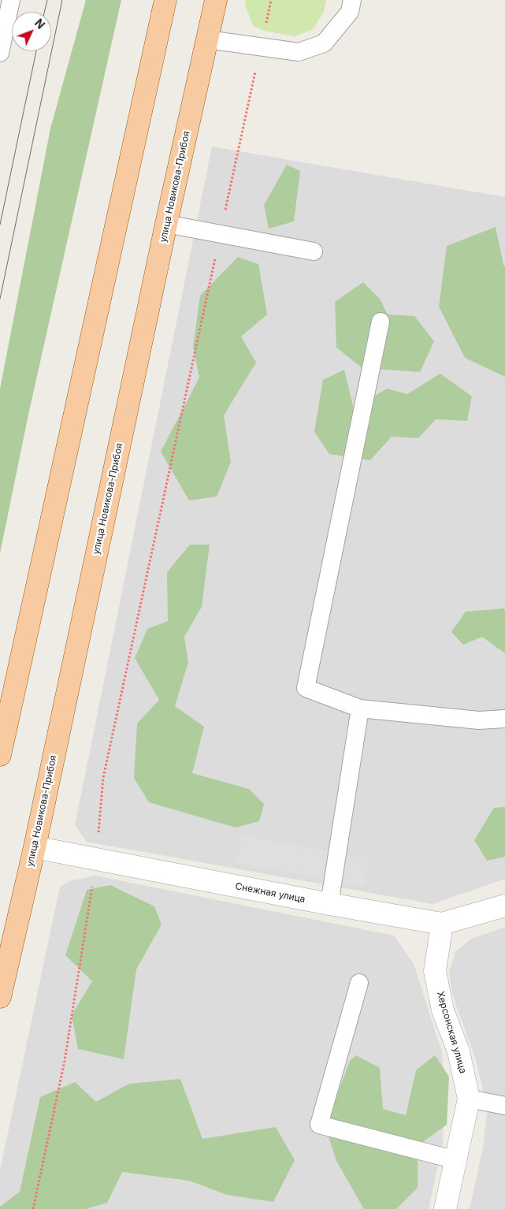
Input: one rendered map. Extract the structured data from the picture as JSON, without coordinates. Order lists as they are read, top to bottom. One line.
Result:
{"streets":{"main road":["улица Новикова-Прибоя"],"street":["Снежная улица","Херсонская улица"]},"crossings":[["улица Новикова-Прибоя","Снежная улица"],["Снежная улица","Херсонская улица"]],"north":"top right"}
